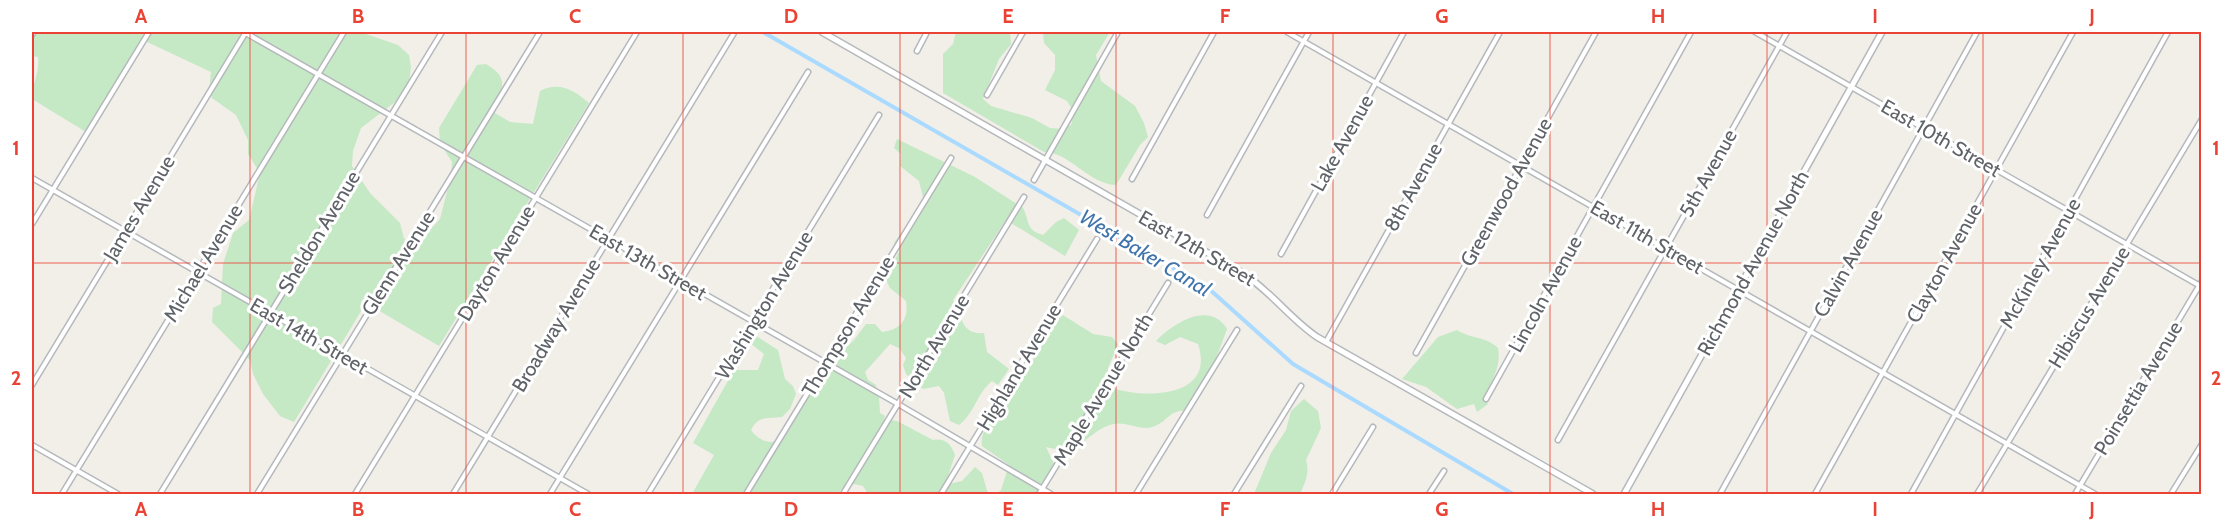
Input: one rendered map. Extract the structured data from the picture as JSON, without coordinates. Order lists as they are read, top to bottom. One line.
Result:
{"streets":{"street":["East 10th Street","Lake Avenue","5th Avenue","8th Avenue","Greenwood Avenue","James Avenue","Sheldon Avenue","East 11th Street","East 12th Street","East 13th Street","Michael Avenue","Glenn Avenue","Dayton Avenue","Richmond Avenue North","Calvin Avenue","Clayton Avenue","McKinley Avenue","Lincoln Avenue","Washington Avenue","Hibiscus Avenue","Broadway Avenue","Thompson Avenue","East 14th Street","North Avenue","Highland Avenue","Poinsettia Avenue","Maple Avenue North"]},"crossings":[["East 10th Street","5th Avenue"],["East 10th Street","Richmond Avenue North"],["East 10th Street","Calvin Avenue"],["East 10th Street","Clayton Avenue"],["East 10th Street","McKinley Avenue"],["East 10th Street","Hibiscus Avenue"],["East 10th Street","Poinsettia Avenue"],["Lake Avenue","East 11th Street"],["5th Avenue","East 11th Street"],["8th Avenue","East 11th Street"],["8th Avenue","East 12th Street"],["Greenwood Avenue","East 11th Street"],["James Avenue","East 13th Street"],["James Avenue","East 14th Street"],["Sheldon Avenue","East 13th Street"],["Sheldon Avenue","East 14th Street"],["East 11th Street","Richmond Avenue North"],["East 11th Street","Calvin Avenue"],["East 11th Street","Clayton Avenue"],["East 11th Street","McKinley Avenue"],["East 11th Street","Lincoln Avenue"],["East 11th Street","Hibiscus Avenue"],["East 11th Street","Poinsettia Avenue"],["East 13th Street","Michael Avenue"],["East 13th Street","Glenn Avenue"],["East 13th Street","Dayton Avenue"],["East 13th Street","Washington Avenue"],["East 13th Street","Broadway Avenue"],["East 13th Street","Thompson Avenue"],["East 13th Street","North Avenue"],["East 13th Street","Highland Avenue"],["East 13th Street","Maple Avenue North"],["Michael Avenue","East 14th Street"],["Glenn Avenue","East 14th Street"],["Dayton Avenue","East 14th Street"],["Broadway Avenue","East 14th Street"]],"water":["West Baker Canal"],"grid":{"columns":["A","B","C","D","E","F","G","H","I","J"],"rows":["1","2"]}}
